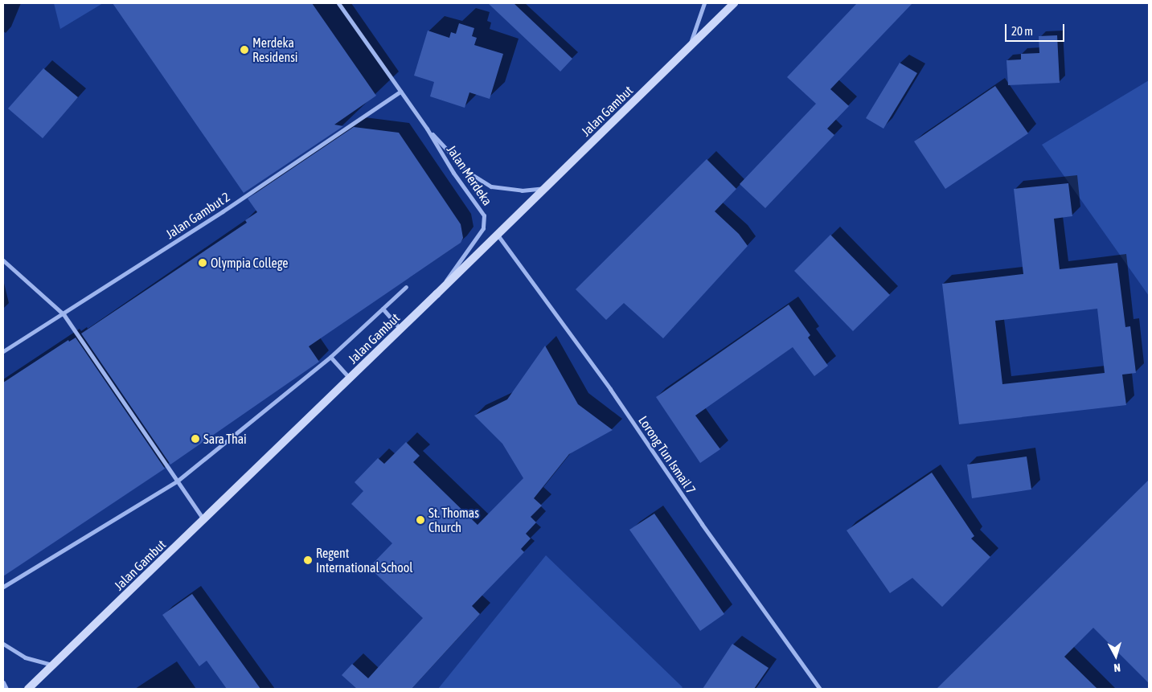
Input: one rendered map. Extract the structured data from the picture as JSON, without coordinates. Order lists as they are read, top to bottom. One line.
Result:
{"streets":{"street":["Jalan Gambut","Jalan Merdeka","Jalan Gambut 2","Lorong Tun Ismail 7"]},"crossings":[["Jalan Gambut","Jalan Merdeka"],["Jalan Gambut","Lorong Tun Ismail 7"],["Jalan Merdeka","Jalan Gambut 2"]],"places":["Merdeka Residensi","Olympia College","Sara Thai","St. Thomas Church","Regent International School"],"scale_bar":"20 m","north":"bottom"}
